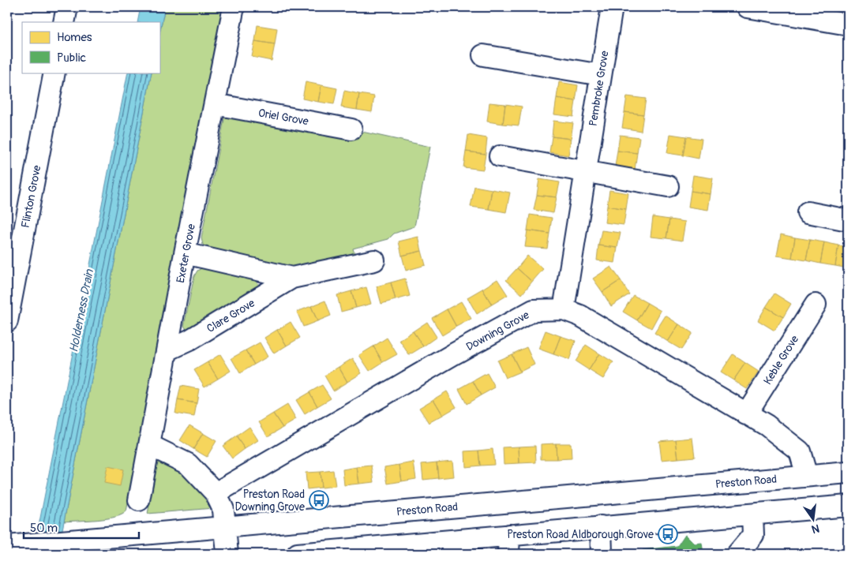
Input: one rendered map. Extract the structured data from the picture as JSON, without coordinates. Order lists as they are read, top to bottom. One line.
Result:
{"streets":{"street":["Pembroke Grove","Oriel Grove","Flinton Grove","Exeter Grove","Clare Grove","Downing Grove","Keble Grove","Preston Road"]},"crossings":[["Pembroke Grove","Downing Grove"],["Oriel Grove","Exeter Grove"],["Exeter Grove","Clare Grove"],["Downing Grove","Keble Grove"],["Downing Grove","Preston Road"]],"water":["Holderness Drain"],"places":{"bus stop":["Preston Road Downing Grove","Preston Road Aldborough Grove"]},"legend":["Homes","Public"],"scale_bar":"50 m","north":"bottom"}
